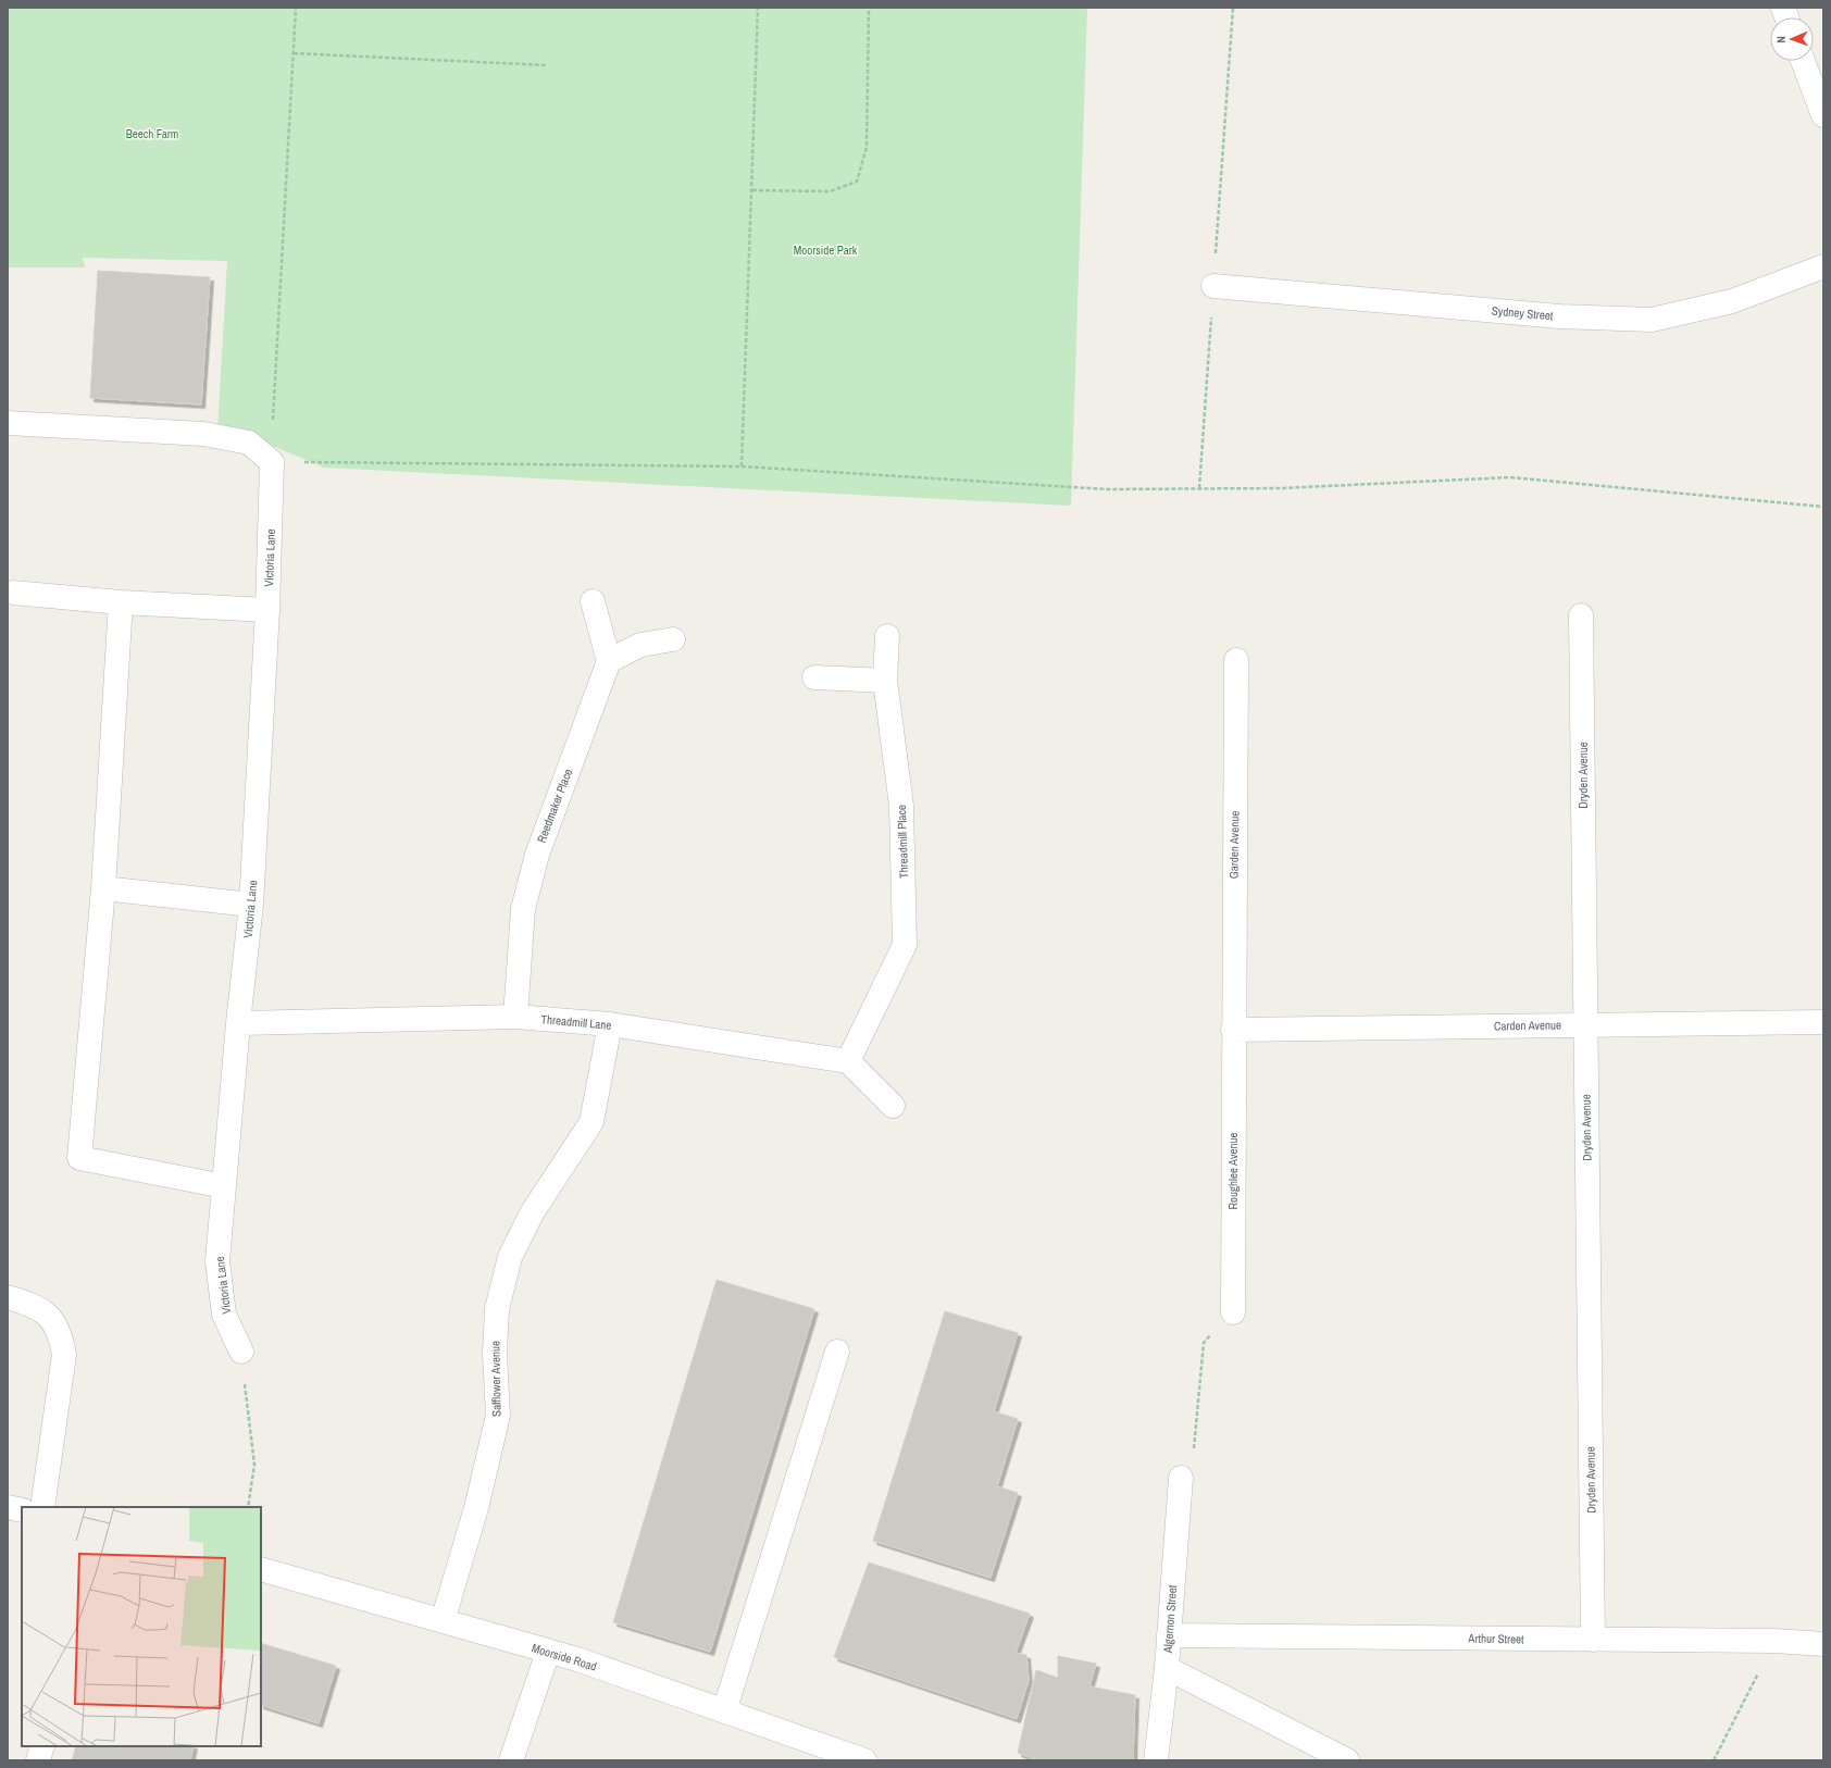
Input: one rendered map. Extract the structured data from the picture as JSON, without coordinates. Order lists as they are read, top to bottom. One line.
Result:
{"streets":{"street":["Sydney Street","Victoria Lane","Dryden Avenue","Reedmaker Place","Threadmill Place","Garden Avenue","Threadmill Lane","Carden Avenue","Roughlee Avenue","Safflower Avenue","Algernon Street","Arthur Street","Moorside Road"]},"crossings":[["Victoria Lane","Threadmill Lane"],["Dryden Avenue","Carden Avenue"],["Dryden Avenue","Arthur Street"],["Reedmaker Place","Threadmill Lane"],["Threadmill Place","Threadmill Lane"],["Garden Avenue","Carden Avenue"],["Garden Avenue","Roughlee Avenue"],["Threadmill Lane","Safflower Avenue"],["Carden Avenue","Roughlee Avenue"],["Safflower Avenue","Moorside Road"],["Algernon Street","Arthur Street"]],"parks":["Beech Farm","Moorside Park"],"north":"left"}
